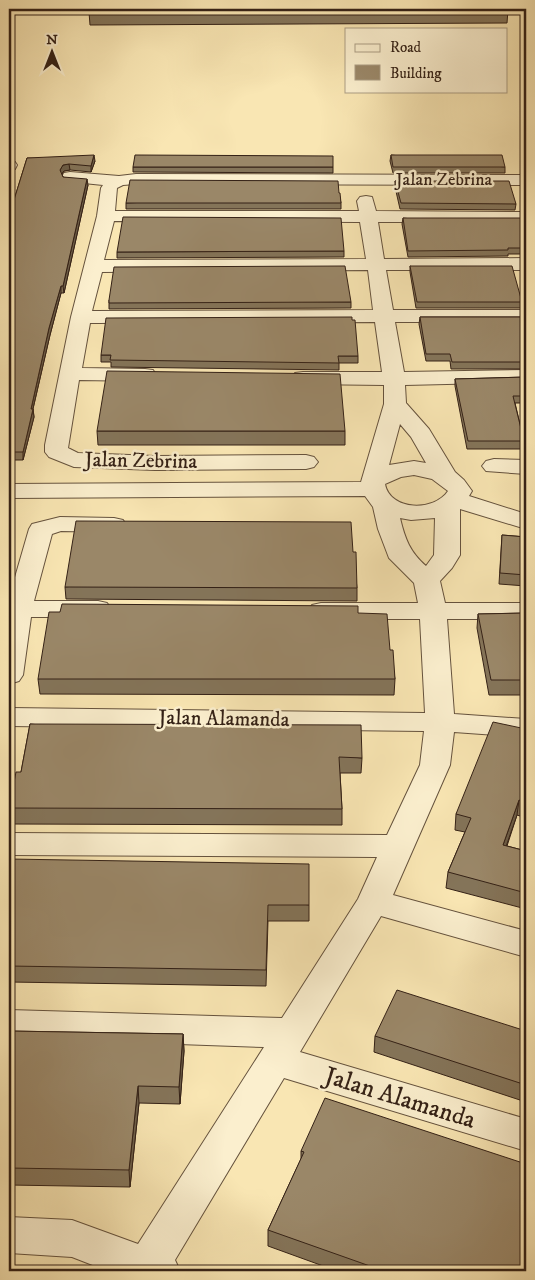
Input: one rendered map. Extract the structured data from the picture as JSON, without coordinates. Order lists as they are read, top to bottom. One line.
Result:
{"streets":{"street":["Jalan Zebrina","Jalan Alamanda"]},"legend":["Road","Building"],"north":"top"}
